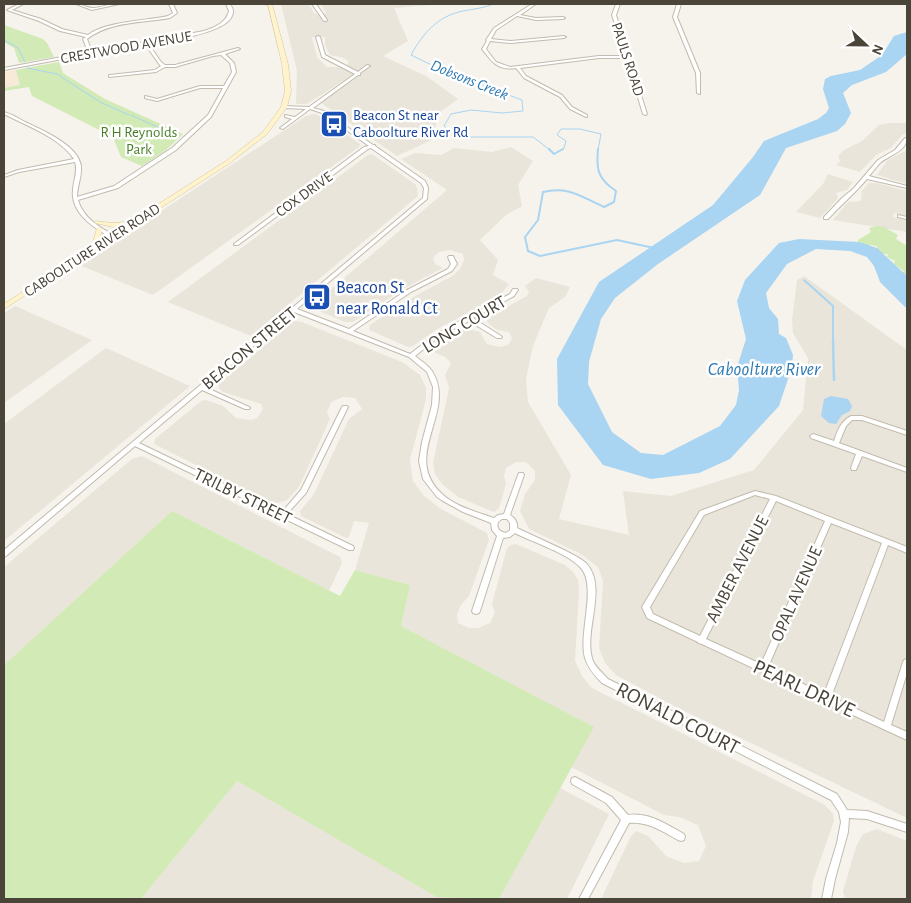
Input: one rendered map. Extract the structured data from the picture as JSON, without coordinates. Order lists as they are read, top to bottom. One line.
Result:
{"streets":{"main road":["CABOOLTURE RIVER ROAD"],"street":["CRESTWOOD AVENUE","PAULS ROAD","COX DRIVE","LONG COURT","BEACON STREET","TRILBY STREET","AMBER AVENUE","OPAL AVENUE","PEARL DRIVE","RONALD COURT"]},"crossings":[["COX DRIVE","BEACON STREET"],["CABOOLTURE RIVER ROAD","BEACON STREET"],["BEACON STREET","TRILBY STREET"],["AMBER AVENUE","PEARL DRIVE"],["OPAL AVENUE","PEARL DRIVE"]],"water":["Dobsons Creek","Caboolture River"],"parks":["R H Reynolds Park"],"places":{"bus stop":["Beacon St near Caboolture River Rd","Beacon St near Ronald Ct"]},"north":"right"}
